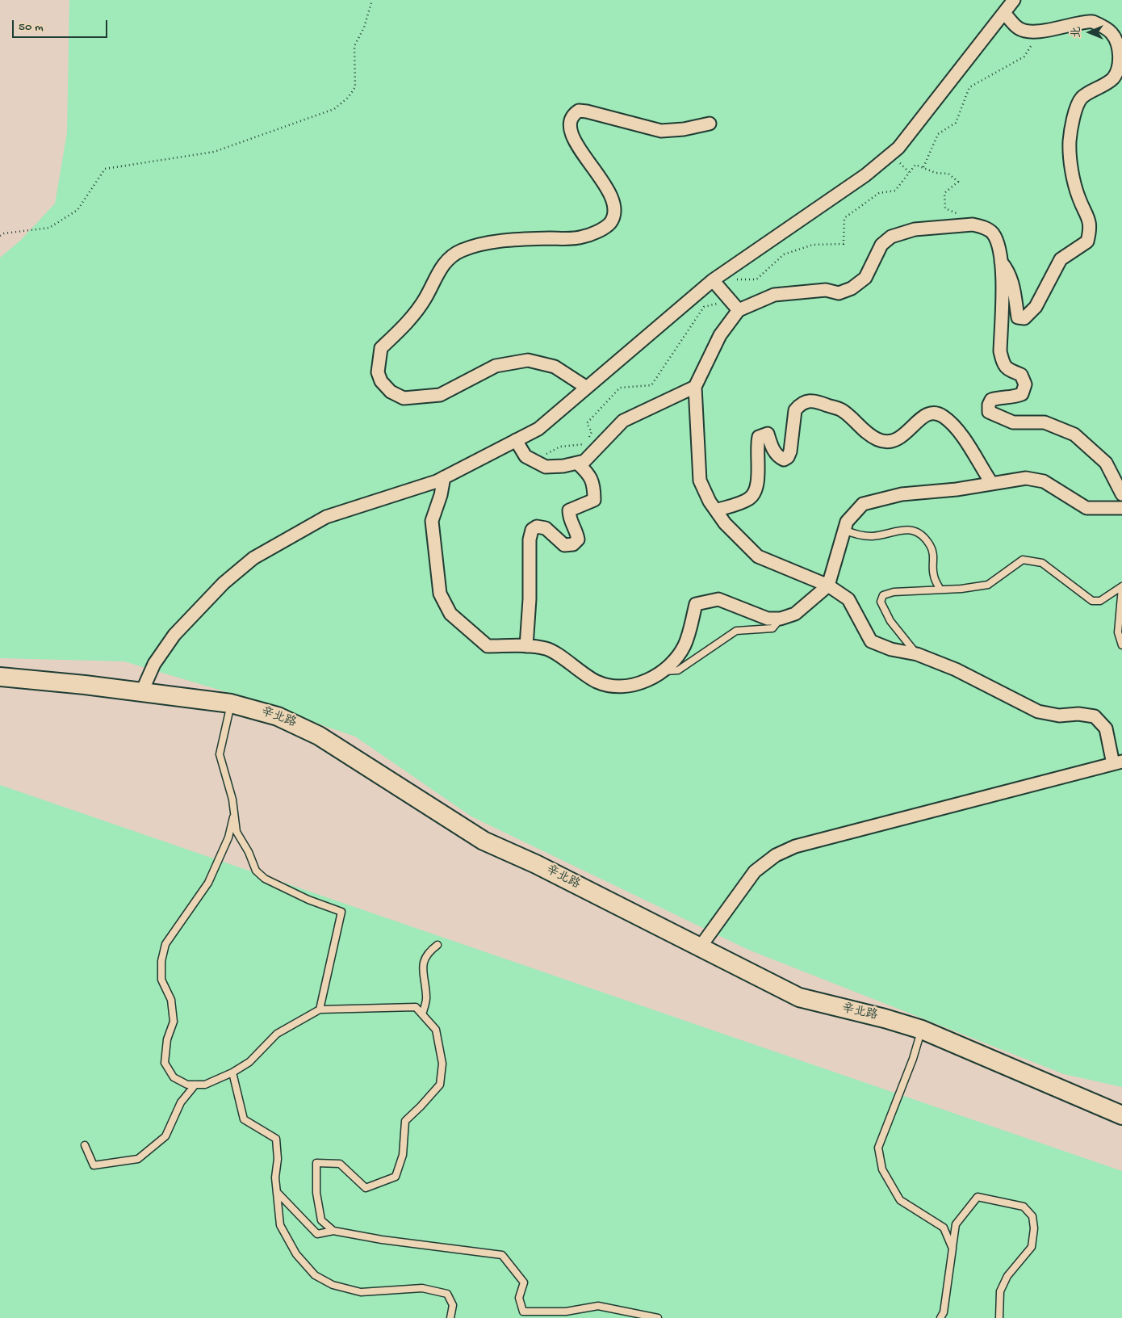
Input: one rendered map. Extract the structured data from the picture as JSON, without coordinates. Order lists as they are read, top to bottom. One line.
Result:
{"streets":{"main road":["辛北路"]},"scale_bar":"50 m","north":"left"}
